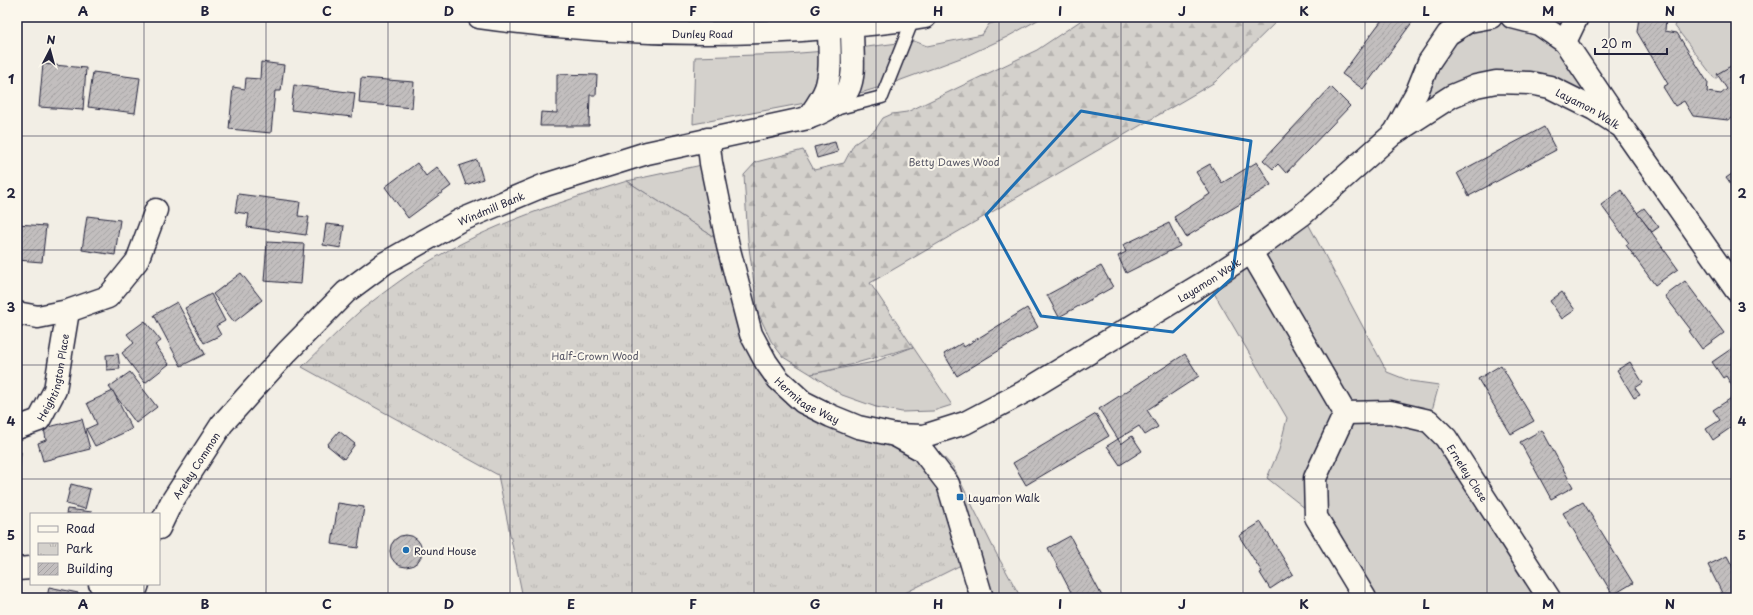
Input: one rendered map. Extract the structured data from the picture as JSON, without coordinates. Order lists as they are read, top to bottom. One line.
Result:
{"streets":{"street":["Dunley Road","Layamon Walk","Windmill Bank","Heightington Place","Hermitage Way","Areley Common","Erneley Close"]},"crossings":[["Layamon Walk","Hermitage Way"],["Windmill Bank","Hermitage Way"],["Windmill Bank","Areley Common"]],"parks":["Betty Dawes Wood","Half-Crown Wood"],"places":{"transit":["Layamon Walk"],"other":["Round House"]},"legend":["Road","Park","Building"],"scale_bar":"20 m","north":"top","grid":{"columns":["A","B","C","D","E","F","G","H","I","J","K","L","M","N"],"rows":["1","2","3","4","5"]}}
